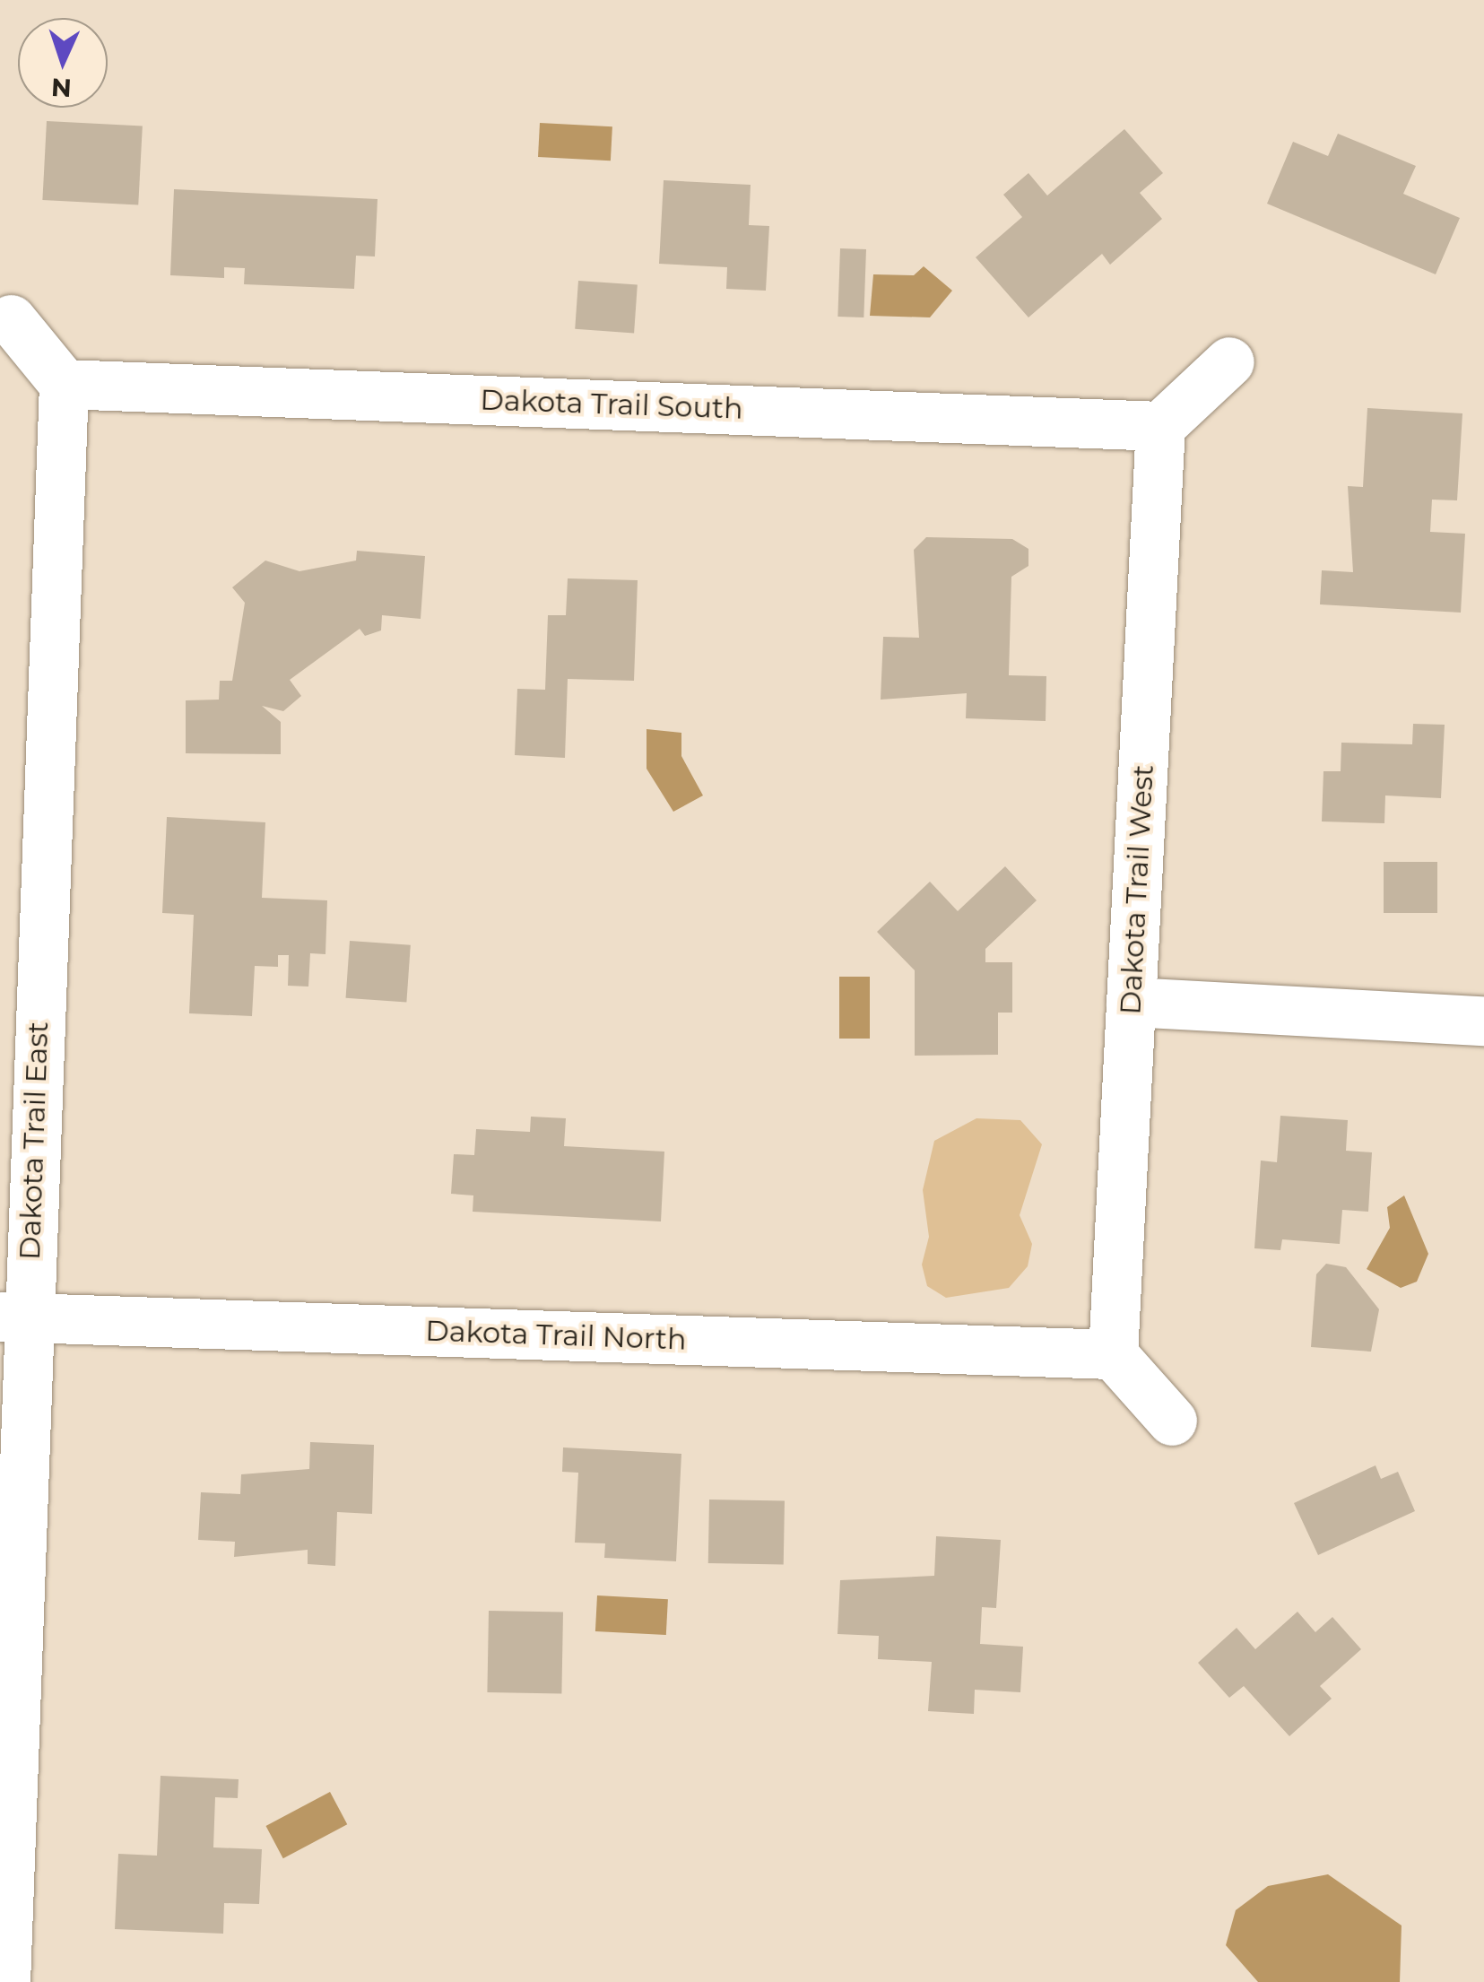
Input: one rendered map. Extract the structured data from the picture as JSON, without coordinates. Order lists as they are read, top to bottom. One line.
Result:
{"streets":{"street":["Dakota Trail South","Dakota Trail West","Dakota Trail East","Dakota Trail North"]},"crossings":[["Dakota Trail South","Dakota Trail West"],["Dakota Trail South","Dakota Trail East"],["Dakota Trail West","Dakota Trail North"],["Dakota Trail East","Dakota Trail North"]],"north":"bottom"}
